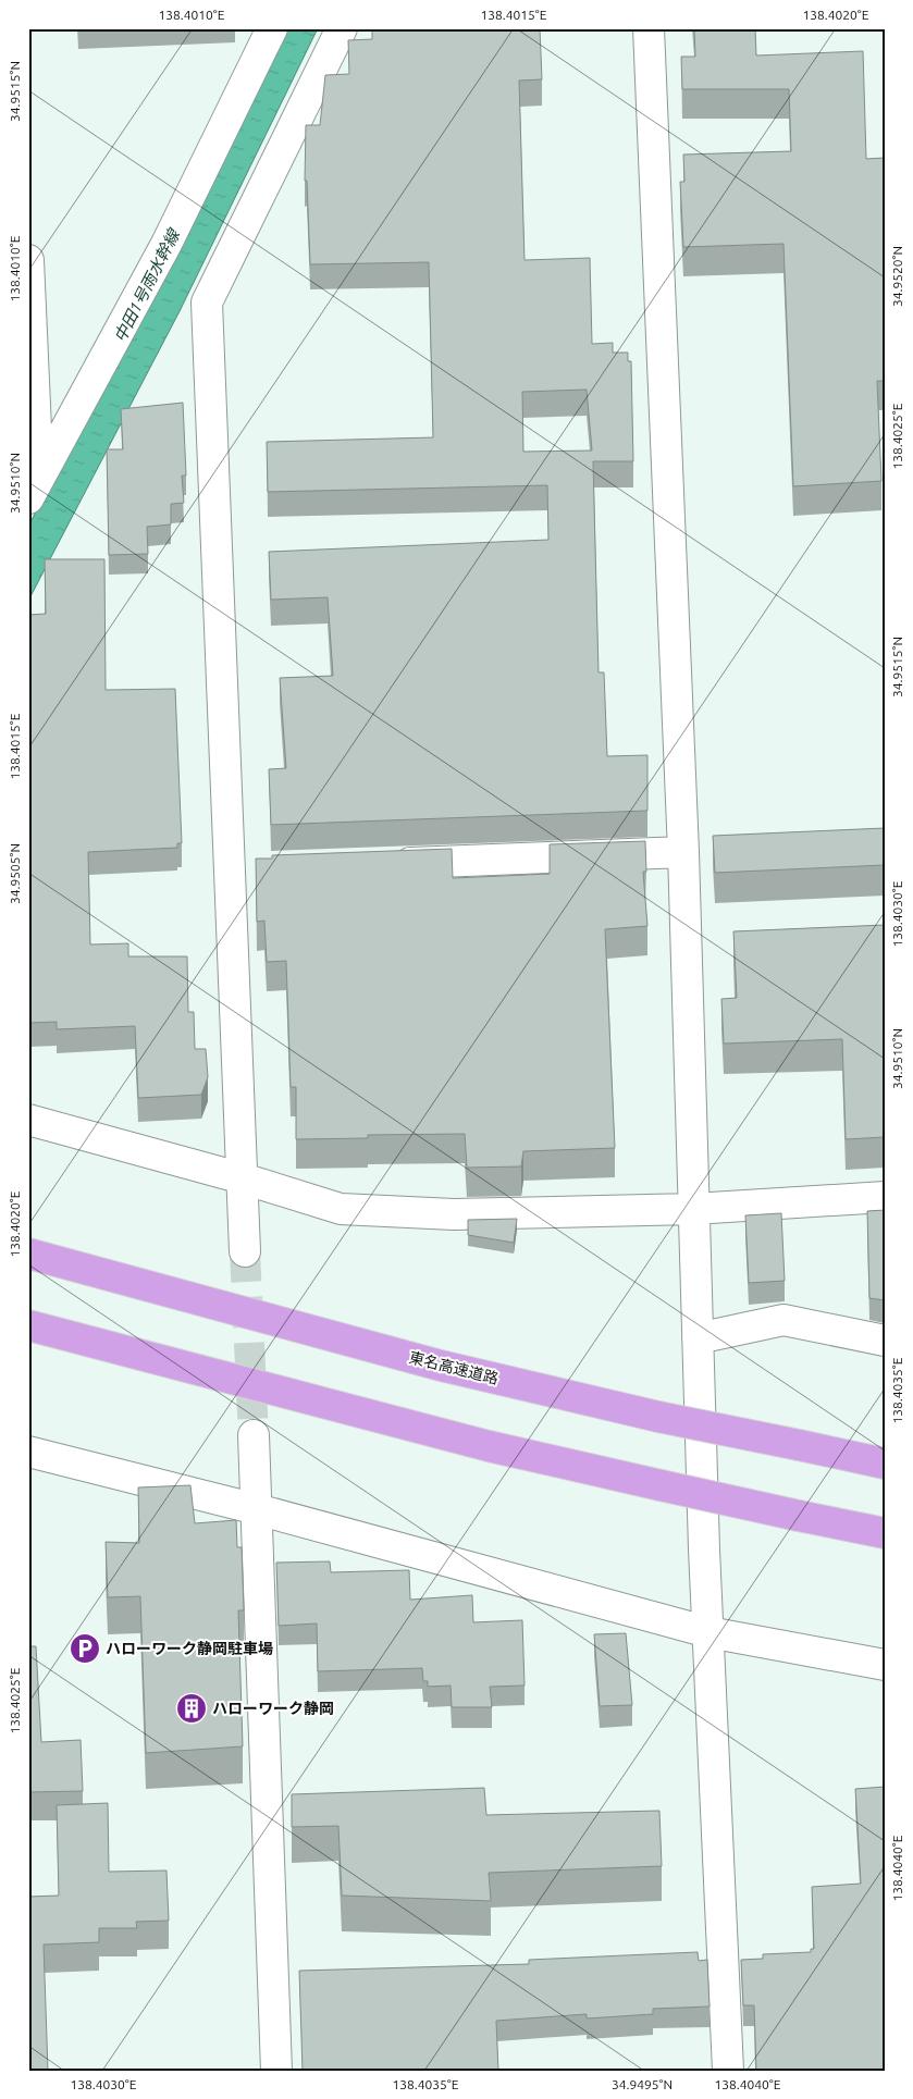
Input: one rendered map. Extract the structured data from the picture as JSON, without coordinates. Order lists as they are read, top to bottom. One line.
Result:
{"streets":{"highway":["東名高速道路"]},"water":["中田1号雨水幹線"],"places":{"parking":["ハローワーク静岡駐車場"],"building":["ハローワーク静岡"]},"coordinates":["138.4010°E","138.4015°E","138.4020°E","34.9515°N","34.9520°N","138.4025°E","34.9510°N","34.9505°N","138.4030°E","138.4035°E","138.4040°E","34.9495°N"]}
